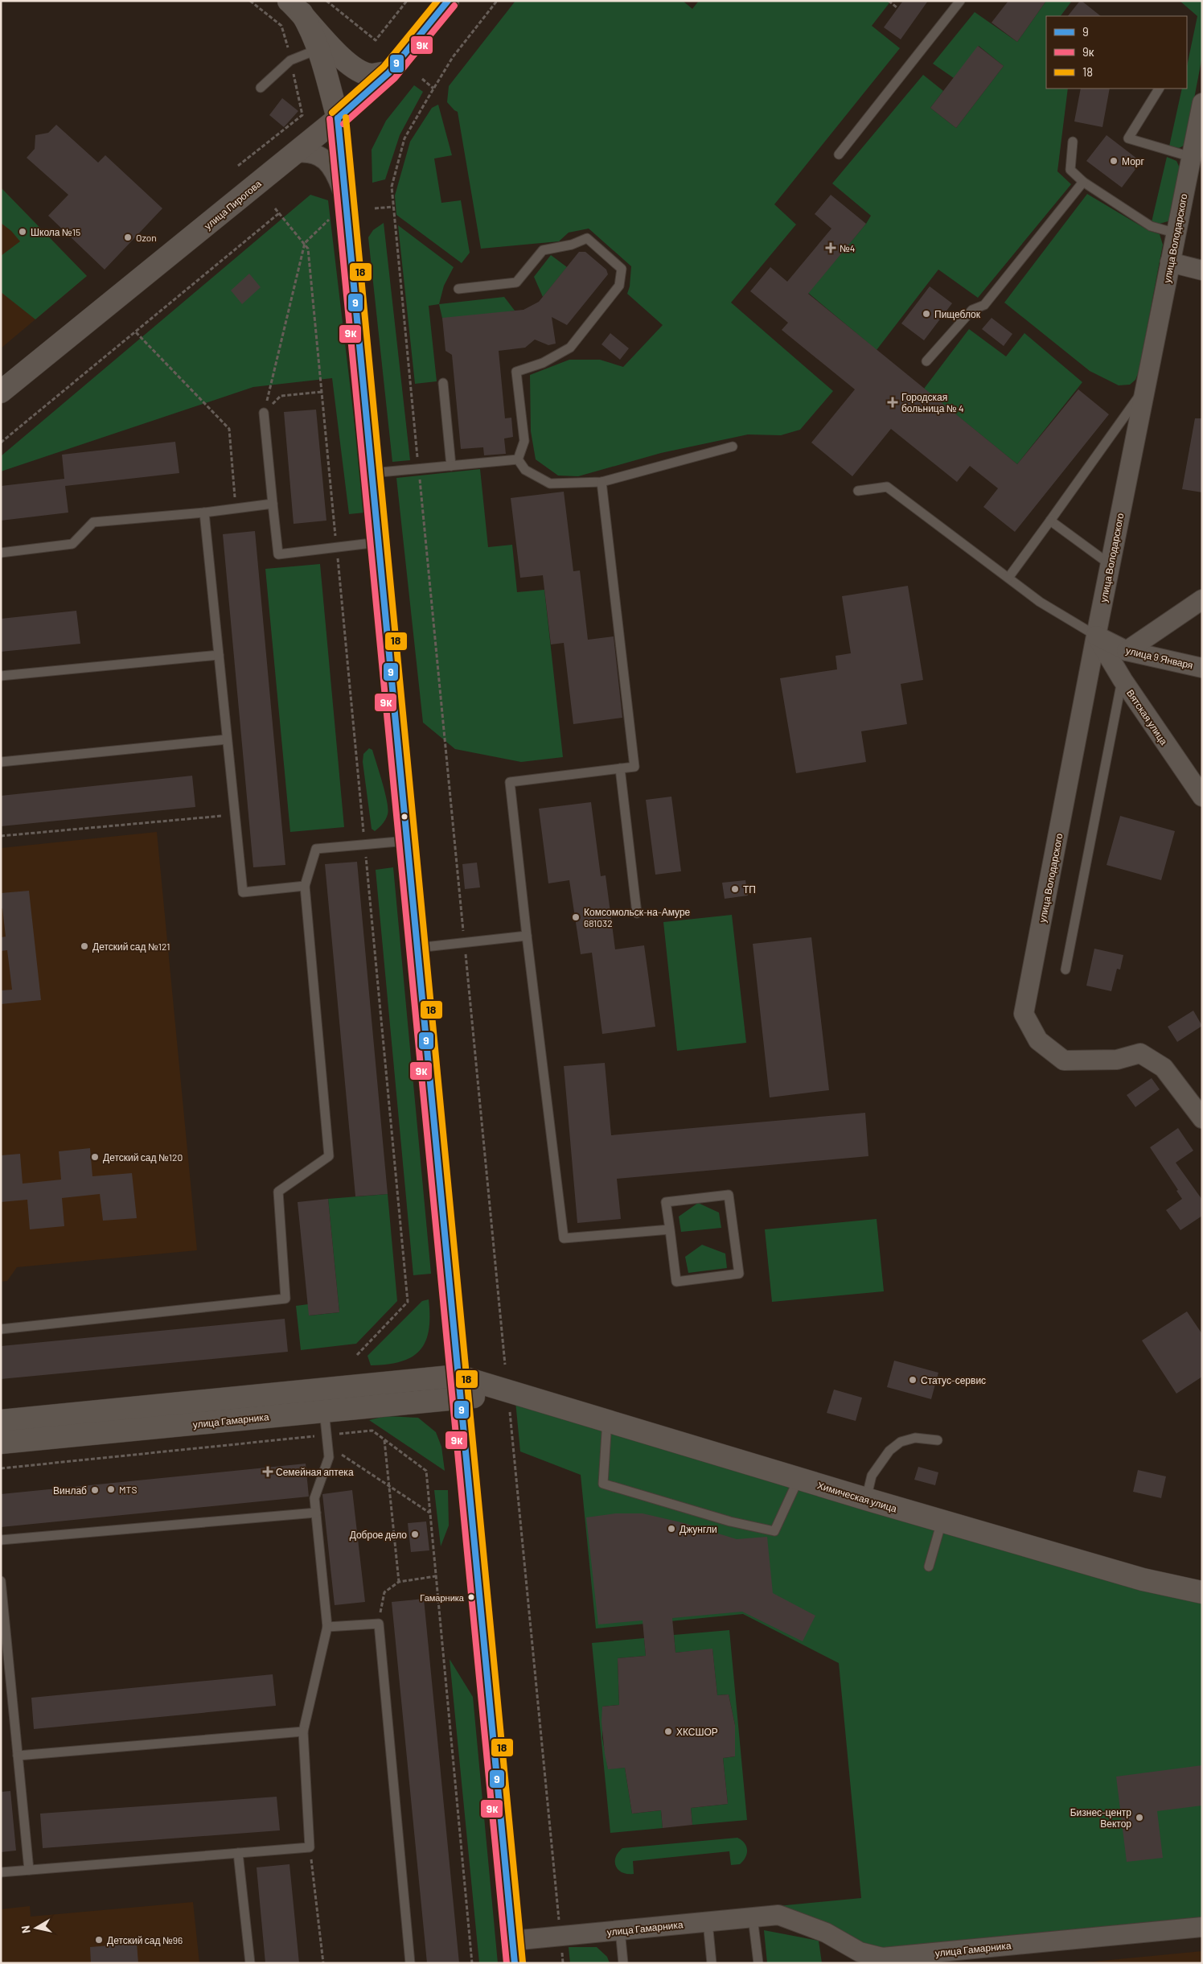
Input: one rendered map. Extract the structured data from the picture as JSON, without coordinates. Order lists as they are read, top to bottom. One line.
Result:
{"streets":{"main road":["улица Пирогова","улица Гамарника","Химическая улица"],"street":["улица Володарского","улица 9 Января","Вятская улица"]},"crossings":[["улица Володарского","улица 9 Января"],["улица Володарского","Вятская улица"],["улица 9 Января","Вятская улица"],["улица Гамарника","Химическая улица"]],"places":{"other":["Морг","Школа №15","Ozon","Пищеблок","ТП","Комсомольск-на-Амуре 681032","Детский сад №121","Детский сад №120","Статус-сервис","MTS","Винлаб","Джунгли","Доброе дело","Гамарника","ХКСШОР","Бизнес-центр Вектор","Детский сад №96"],"health":["№4","Городская больница № 4","Семейная аптека"]},"lines":["transit line 9","transit line 18","transit line 9к"],"legend":["9","9к","18"],"north":"left"}
